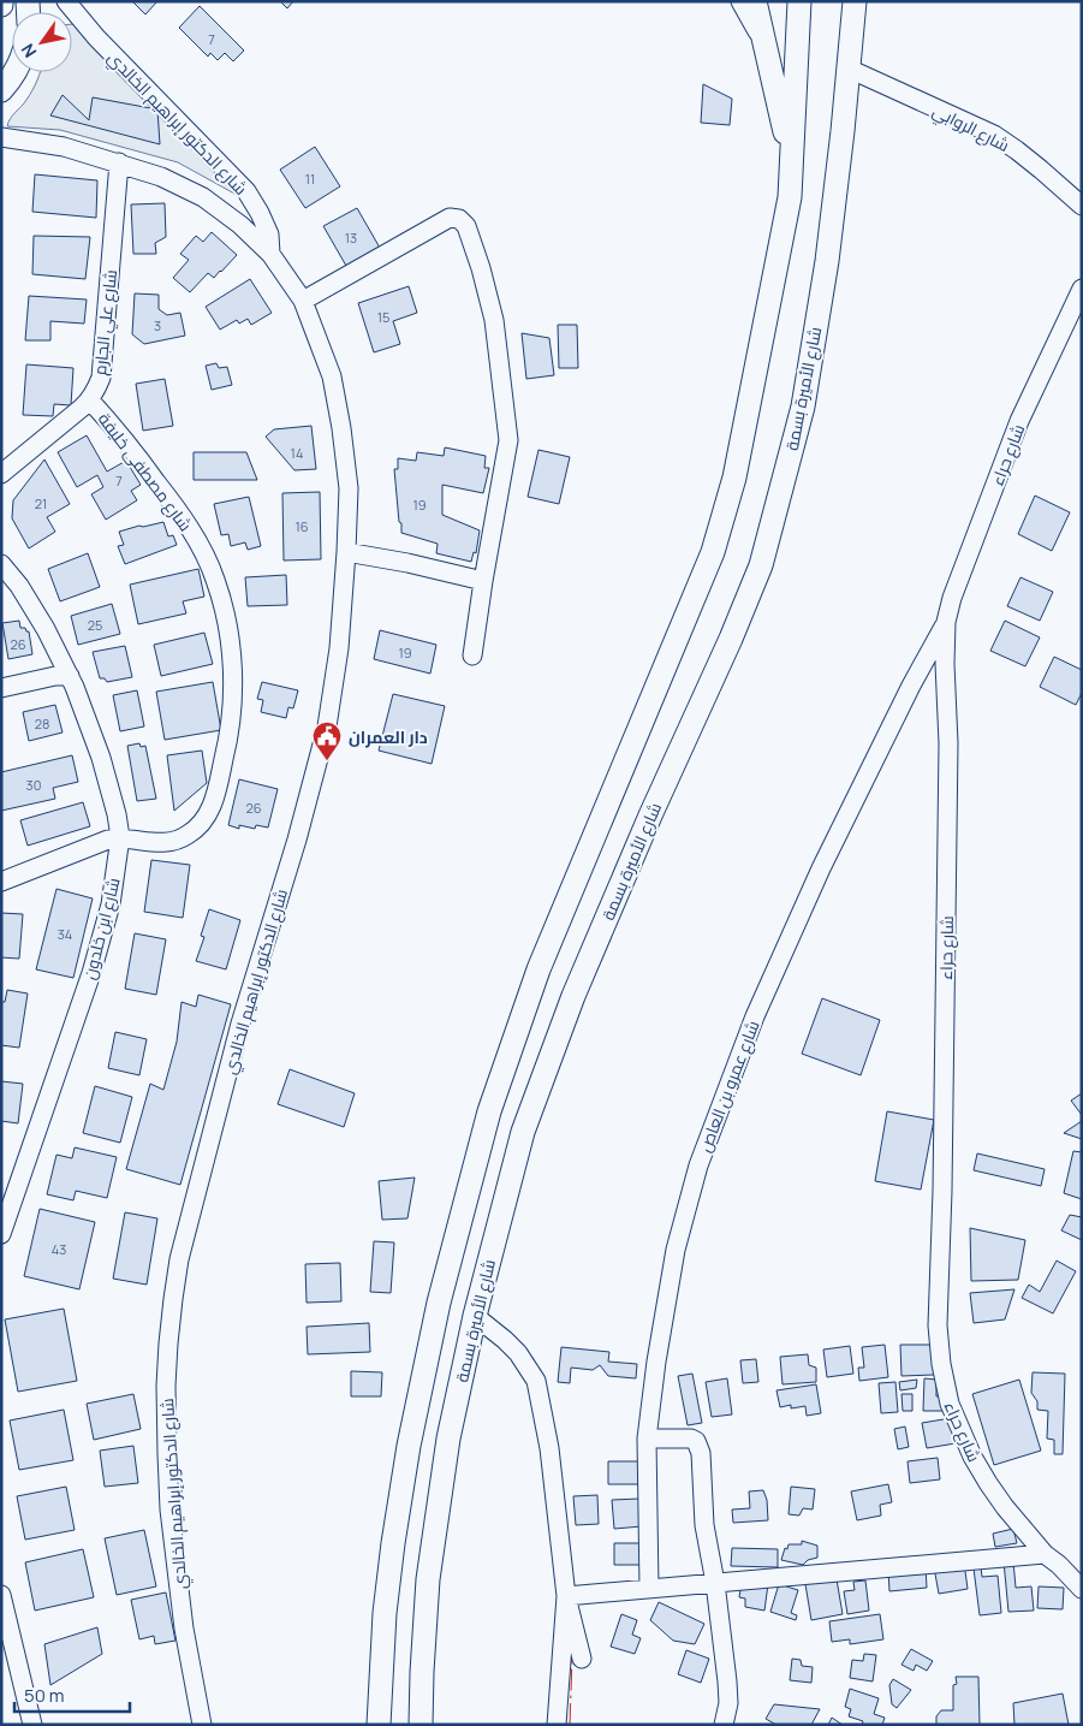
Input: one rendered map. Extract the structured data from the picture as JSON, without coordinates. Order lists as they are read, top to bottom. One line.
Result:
{"streets":{"main road":["شارع الأميرة بسمة"],"street":["شارع الدكتور إبراهيم الخالدي","شارع الروابي","شارع علي الجارم","شارع حراء","شارع مصطفى خليفة","شارع ابن خلدون","شارع عمرو بن العاص"]},"crossings":[["شارع الدكتور إبراهيم الخالدي","شارع علي الجارم"],["شارع الروابي","شارع الأميرة بسمة"],["شارع علي الجارم","شارع مصطفى خليفة"],["شارع حراء","شارع عمرو بن العاص"],["شارع مصطفى خليفة","شارع ابن خلدون"]],"places":{"public building":["دار العمران"]},"house_numbers":["7","11","13","15","3","14","7","21","19","16","25","26","19","28","30","26","34","43"],"scale_bar":"50 m","north":"bottom left"}
